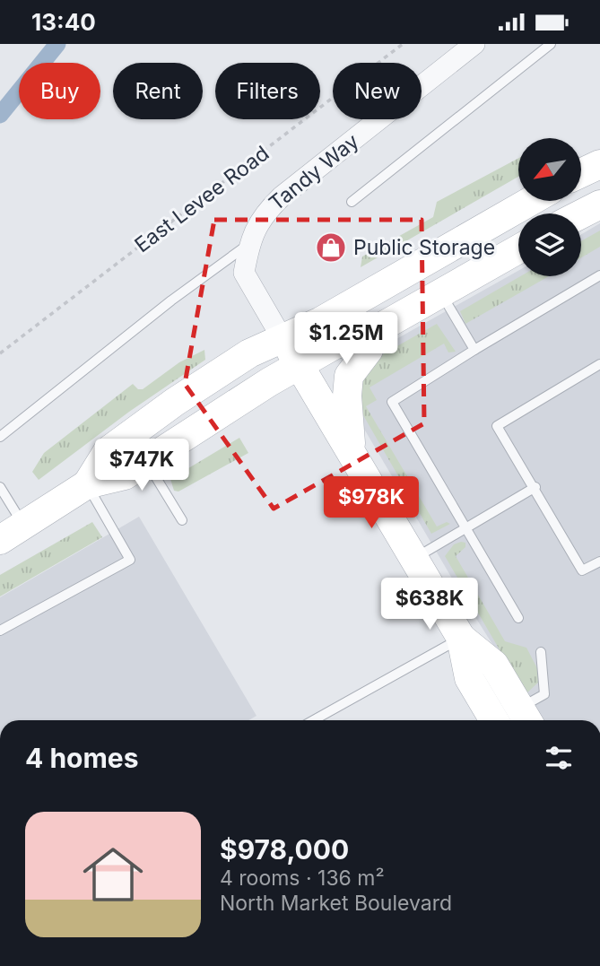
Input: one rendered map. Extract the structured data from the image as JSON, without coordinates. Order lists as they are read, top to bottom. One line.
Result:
{"streets":{"street":["Tandy Way"],"path":["East Levee Road"]},"places":{"shop":["Public Storage"]},"north":"bottom left","page":{"status":"13:40","chip":["Buy","Rent","Filters","New"],"price":["$1.25M","$747K","$978K","$638K"],"heading":"4 homes","list":[{"name":"$978,000","note":"4 rooms · 136 m² · North Market Boulevard"}]}}
